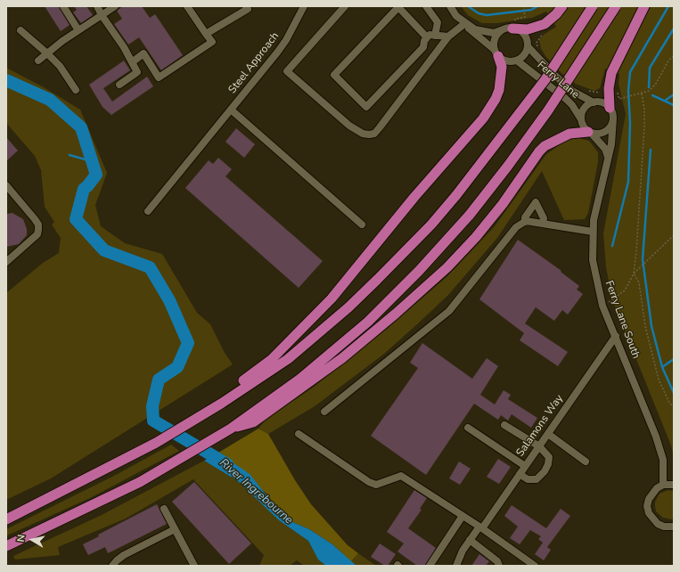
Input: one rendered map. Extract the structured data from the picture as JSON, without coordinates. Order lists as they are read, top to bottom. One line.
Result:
{"streets":{"street":["Steel Approach","Ferry Lane","Ferry Lane South","Salamons Way"]},"crossings":[["Ferry Lane","Ferry Lane South"],["Ferry Lane South","Salamons Way"]],"water":["River Ingrebourne"],"north":"left"}
